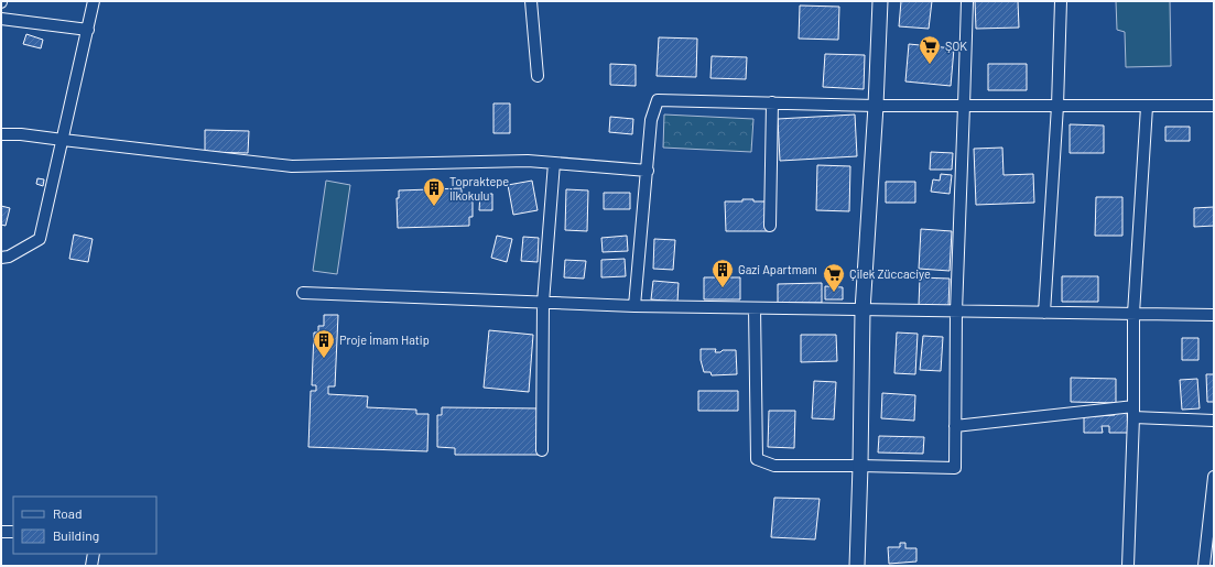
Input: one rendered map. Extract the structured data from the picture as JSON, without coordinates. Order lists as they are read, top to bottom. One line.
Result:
{"places":{"supermarket":["ŞOK","Çilek Züccaciye"],"building":["Topraktepe İlkokulu","Gazi Apartmanı","Proje İmam Hatip"]},"legend":["Road","Building"]}
